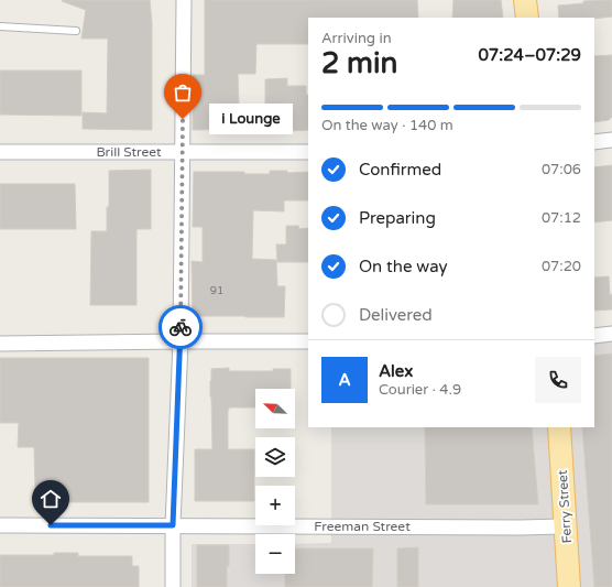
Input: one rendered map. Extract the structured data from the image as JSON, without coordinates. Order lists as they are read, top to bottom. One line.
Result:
{"streets":{"main road":["Ferry Street"],"street":["Brill Street","Freeman Street"]},"crossings":[["Ferry Street","Freeman Street"]],"places":["i Lounge"],"house_numbers":["91"],"north":"top left","page":{"heading":["2 min","Arriving in","07:24–07:29"],"panel":["Alex","Courier · 4.9"],"bar":"On the way · 140 m","bubble":"i Lounge","list":[["Confirmed","07:06"],["Preparing","07:12"],["On the way","07:20"],"Delivered"],"round":"A","map_buttons":["+","−"]}}
